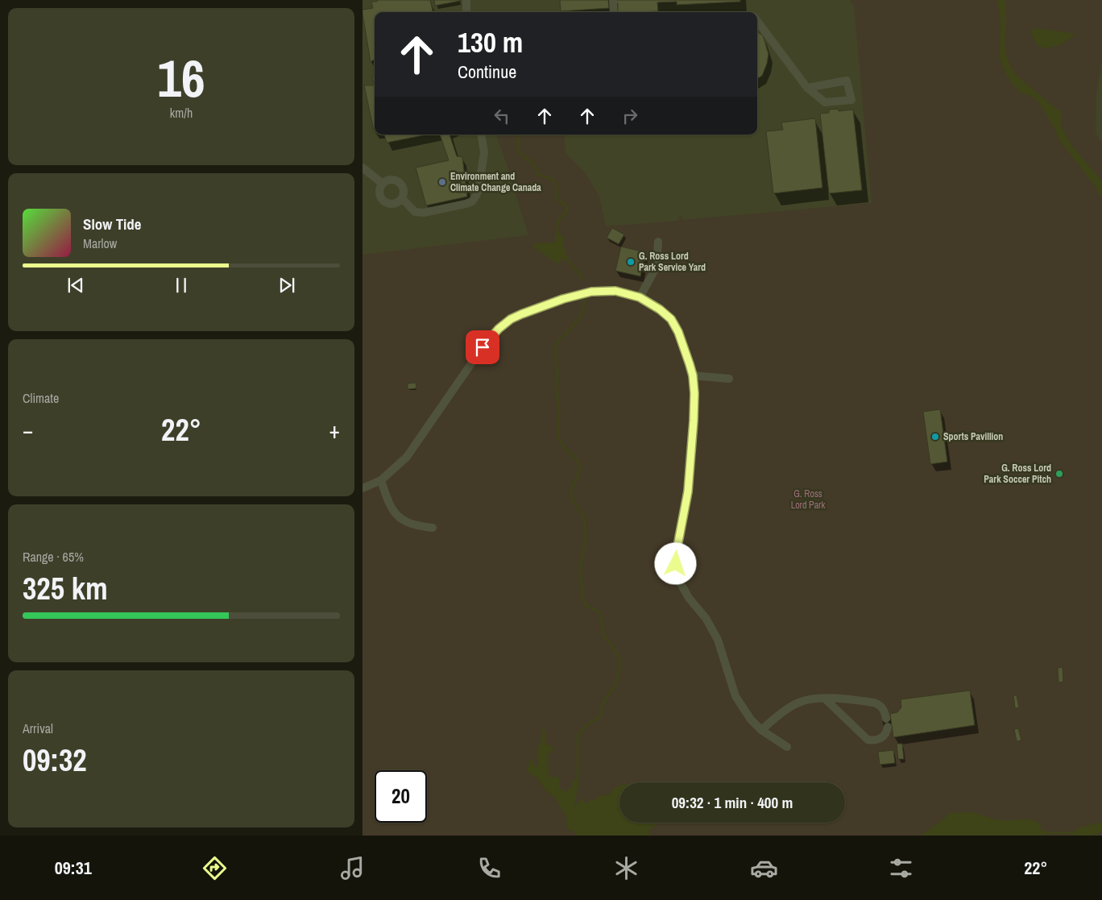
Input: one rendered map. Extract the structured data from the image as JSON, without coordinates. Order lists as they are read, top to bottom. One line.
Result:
{"parks":["G. Ross Lord Park"],"places":["Environment and Climate Change Canada","G. Ross Lord Park Service Yard","Sports Pavillion","G. Ross Lord Park Soccer Pitch"],"page":{"tile":[["16","km/h"],"Climate",["Range · 65%","325 km"],["Arrival","09:32"]],"turn":["130 m","Continue"],"song":["Slow Tide","Marlow"],"heat":["−","22°","+"],"limit":"20","trip":"09:32 · 1 min · 400 m","tabs":["09:31","22°"]}}
